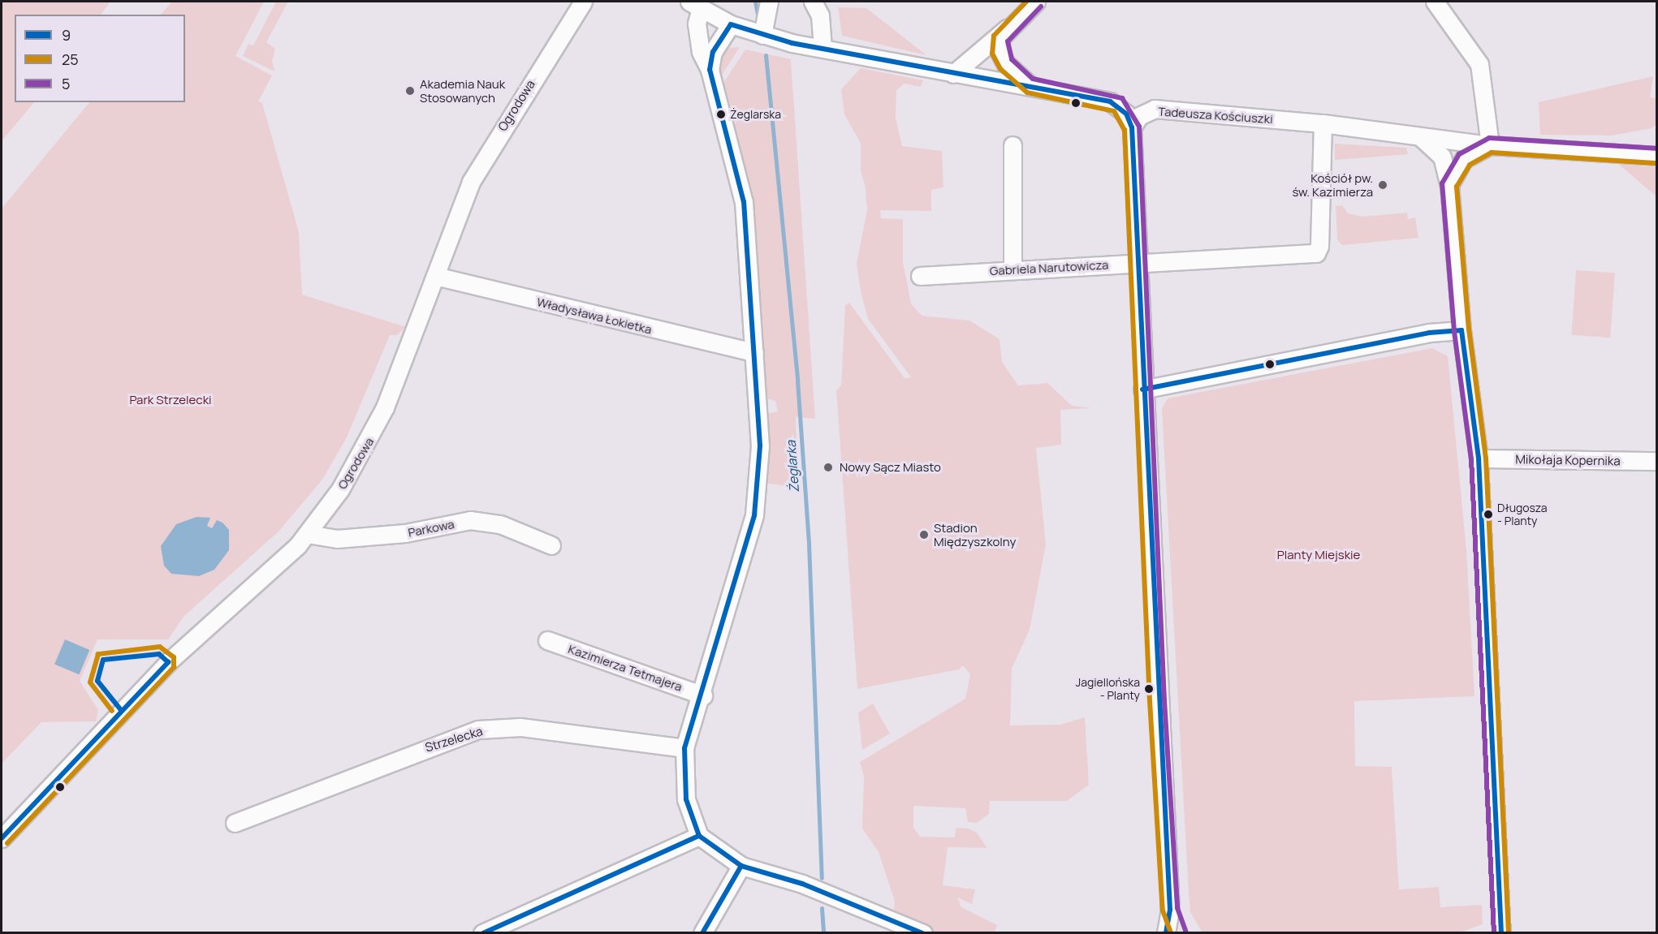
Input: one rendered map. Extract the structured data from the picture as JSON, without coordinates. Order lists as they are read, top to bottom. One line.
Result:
{"streets":{"street":["Ogrodowa","Tadeusza Kościuszki","Gabriela Narutowicza","Władysława Łokietka","Mikołaja Kopernika","Parkowa","Kazimierza Tetmajera","Strzelecka"]},"crossings":[["Ogrodowa","Władysława Łokietka"],["Ogrodowa","Parkowa"],["Tadeusza Kościuszki","Gabriela Narutowicza"]],"water":["Żeglarka"],"parks":["Park Strzelecki","Planty Miejskie"],"places":["Akademia Nauk Stosowanych","Żeglarska","Kościół pw. św. Kazimierza","Nowy Sącz Miasto","Długosza - Planty","Stadion Międzyszkolny","Jagiellońska - Planty"],"lines":["transit line 25","transit line 5","transit line 9"],"legend":["9","25","5"]}
